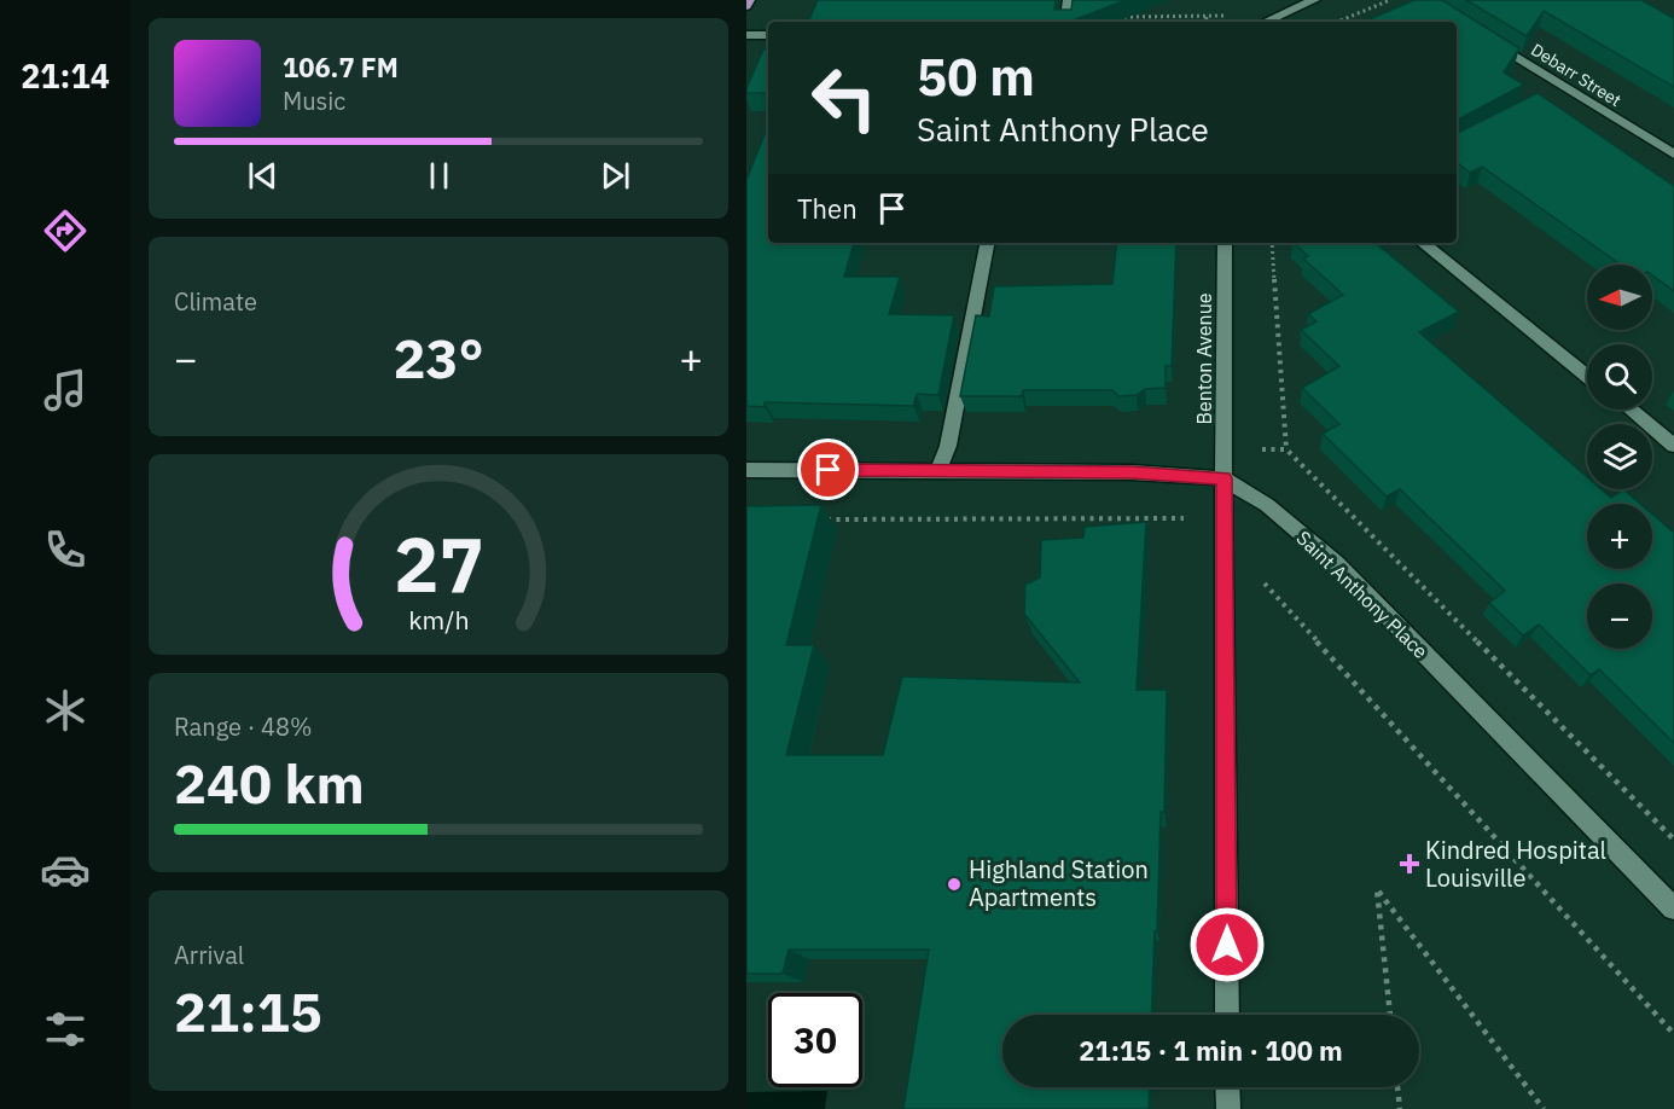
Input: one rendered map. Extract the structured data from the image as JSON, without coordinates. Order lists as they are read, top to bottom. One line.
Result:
{"streets":{"street":["Debarr Street","Benton Avenue","Saint Anthony Place"]},"crossings":[["Benton Avenue","Saint Anthony Place"]],"places":{"health":["Kindred Hospital Louisville"],"other":["Highland Station Apartments"]},"north":"left","page":{"tabs":"21:14","turn":["50 m","Saint Anthony Place"],"song":["106.7 FM","Music"],"then":"Then","tile":["Climate",["Range · 48%","240 km"],["Arrival","21:15"]],"map_buttons":["+","−"],"heat":["−","23°","+"],"limit":"30","trip":"21:15 · 1 min · 100 m","gauge":["27","km/h"]}}
